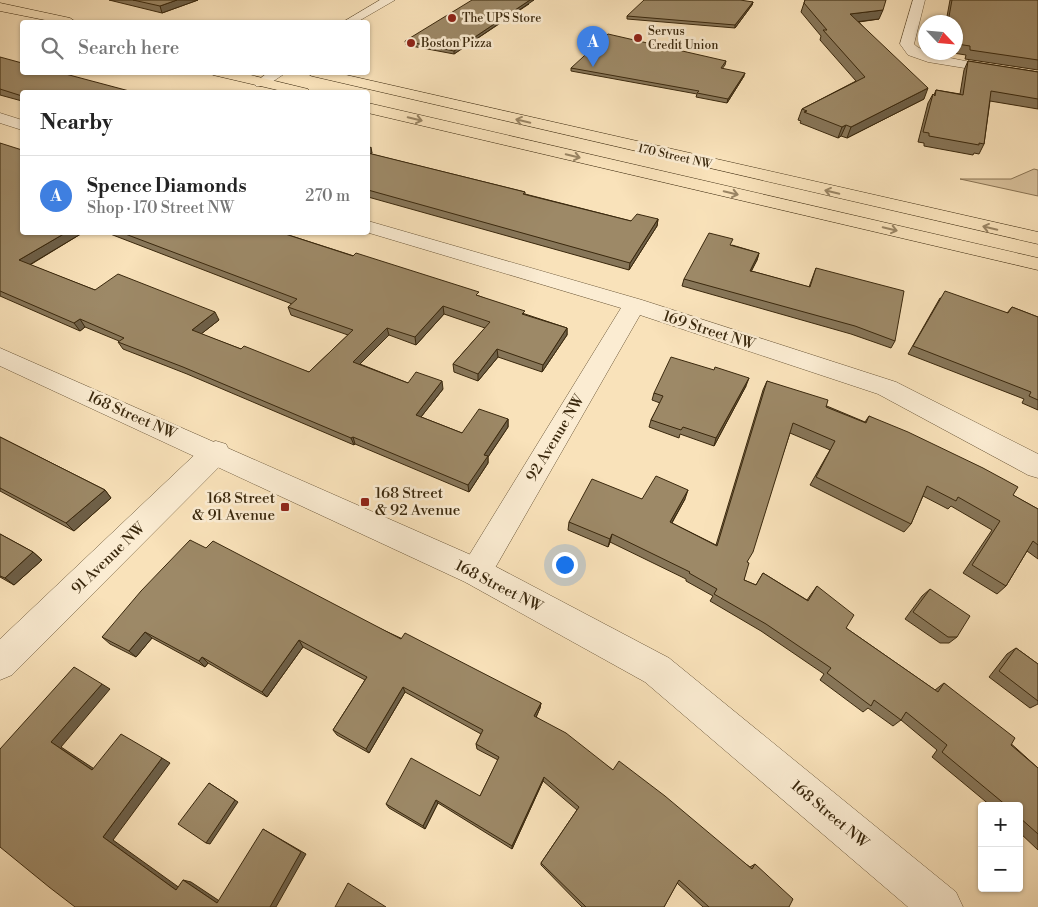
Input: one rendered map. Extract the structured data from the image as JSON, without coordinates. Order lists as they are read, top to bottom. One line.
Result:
{"streets":{"main road":["170 Street NW"],"street":["169 Street NW","168 Street NW","92 Avenue NW","91 Avenue NW"]},"crossings":[["169 Street NW","92 Avenue NW"],["168 Street NW","92 Avenue NW"],["168 Street NW","91 Avenue NW"]],"places":{"other":["The UPS Store","Servus Credit Union","Boston Pizza"],"transit":["168 Street & 92 Avenue","168 Street & 91 Avenue"]},"north":"bottom right","page":{"search":"Search here","pins":"A","heading":"Nearby","list":[{"mark":"A","name":"Spence Diamonds","note":"Shop · 170 Street NW","value":"270 m"}],"map_buttons":["+","−"]}}
